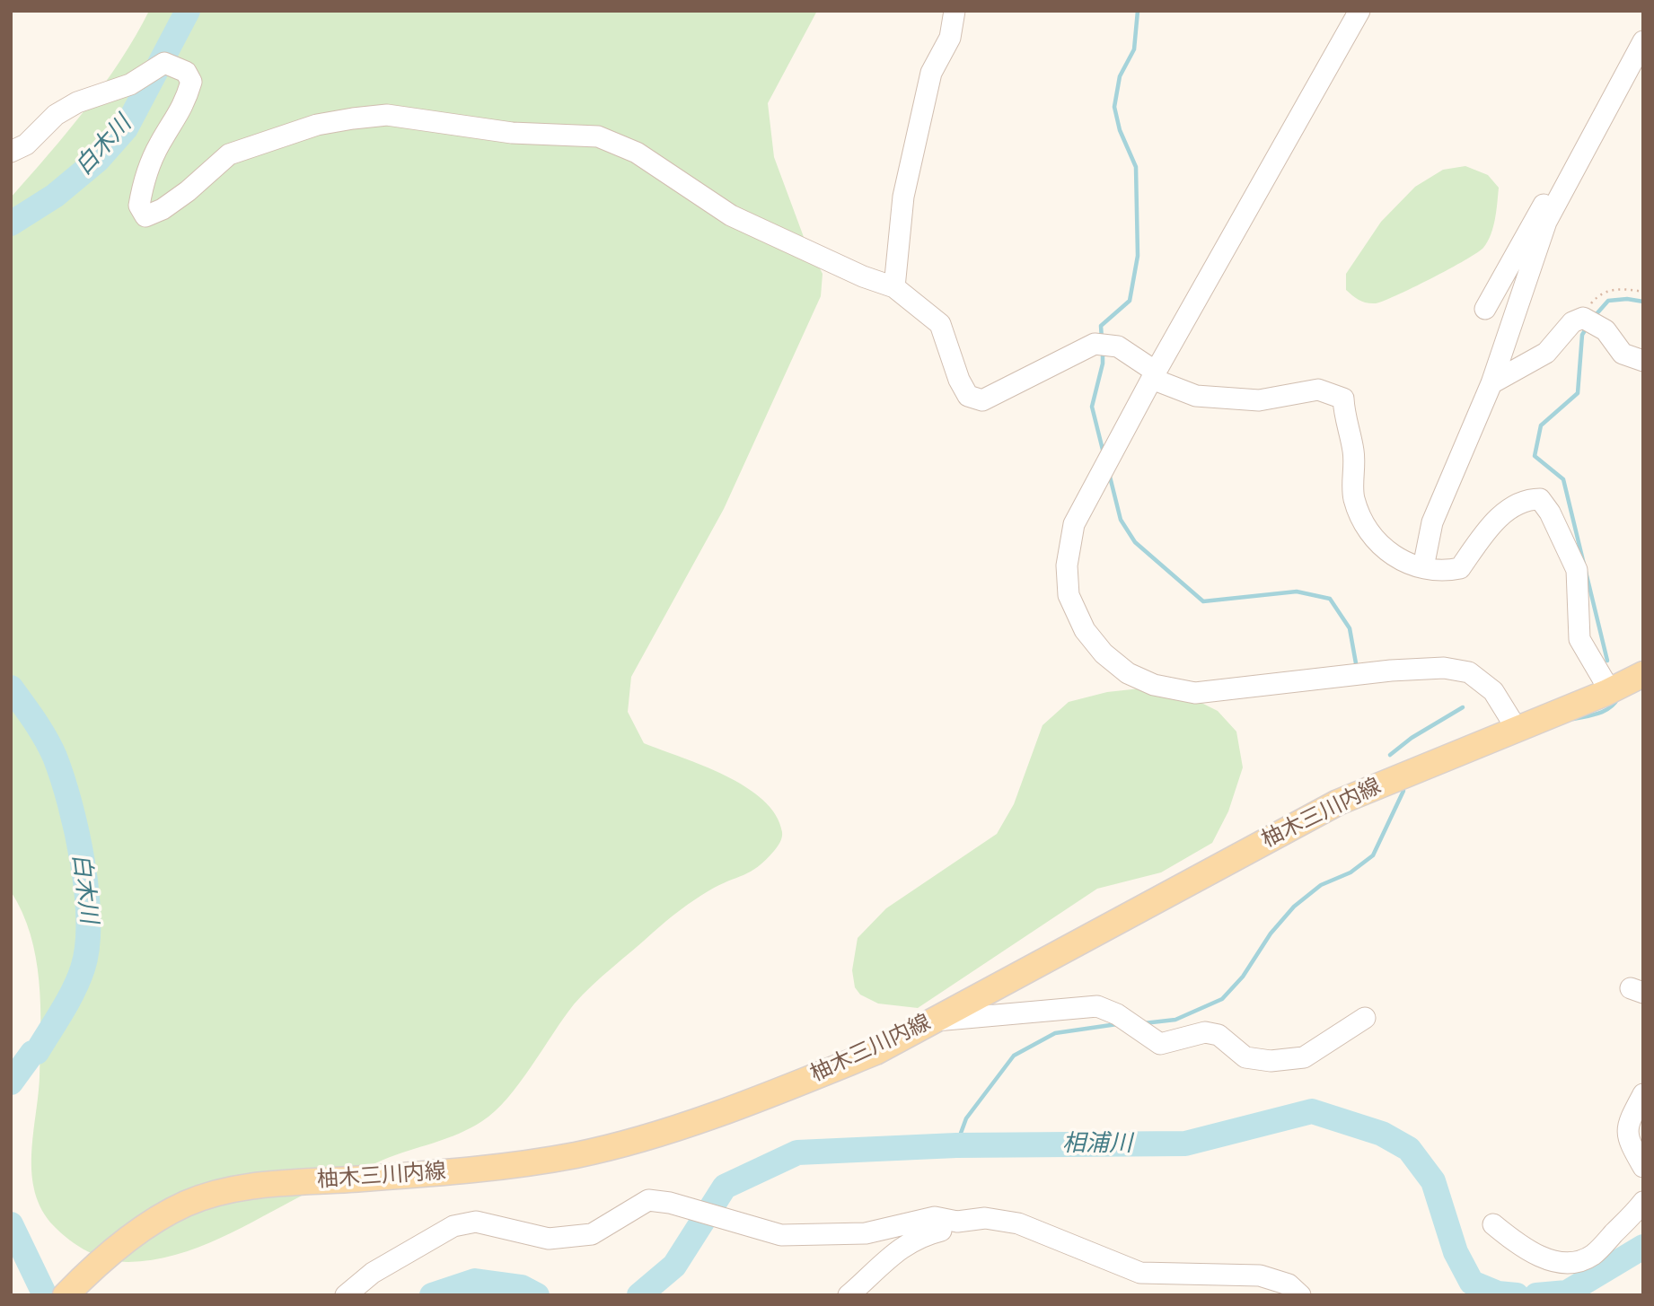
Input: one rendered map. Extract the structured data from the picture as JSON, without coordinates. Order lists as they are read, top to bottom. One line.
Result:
{"streets":{"main road":["柚木三川内線"]},"water":["白木川","相浦川"]}
